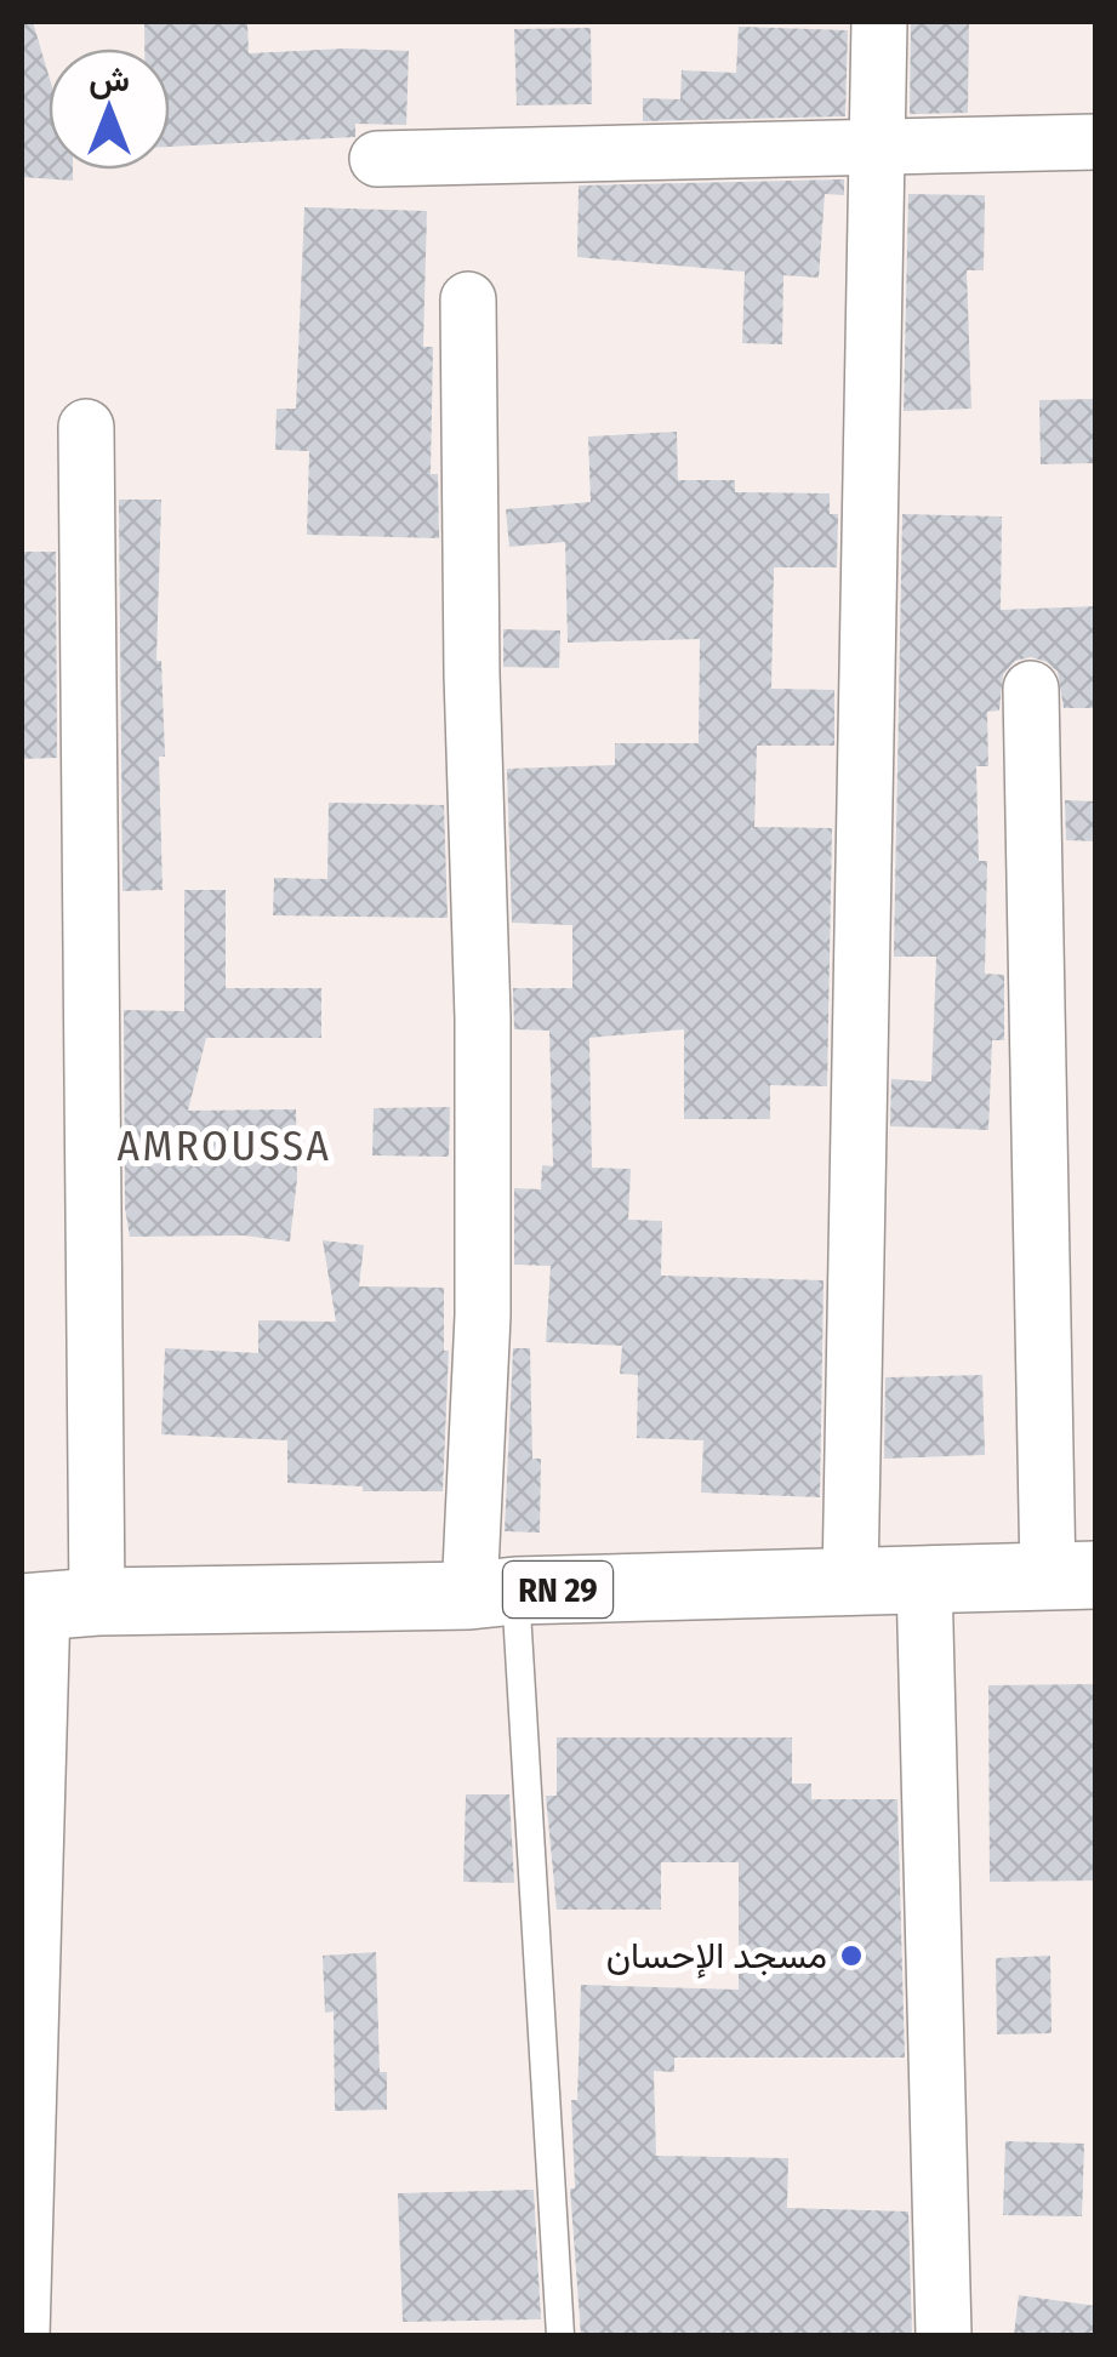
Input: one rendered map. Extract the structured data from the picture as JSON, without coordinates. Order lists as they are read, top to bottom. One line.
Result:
{"streets":{"main road":["RN 29"]},"districts":["AMROUSSA"],"places":["مسجد الإحسان"],"north":"top"}
